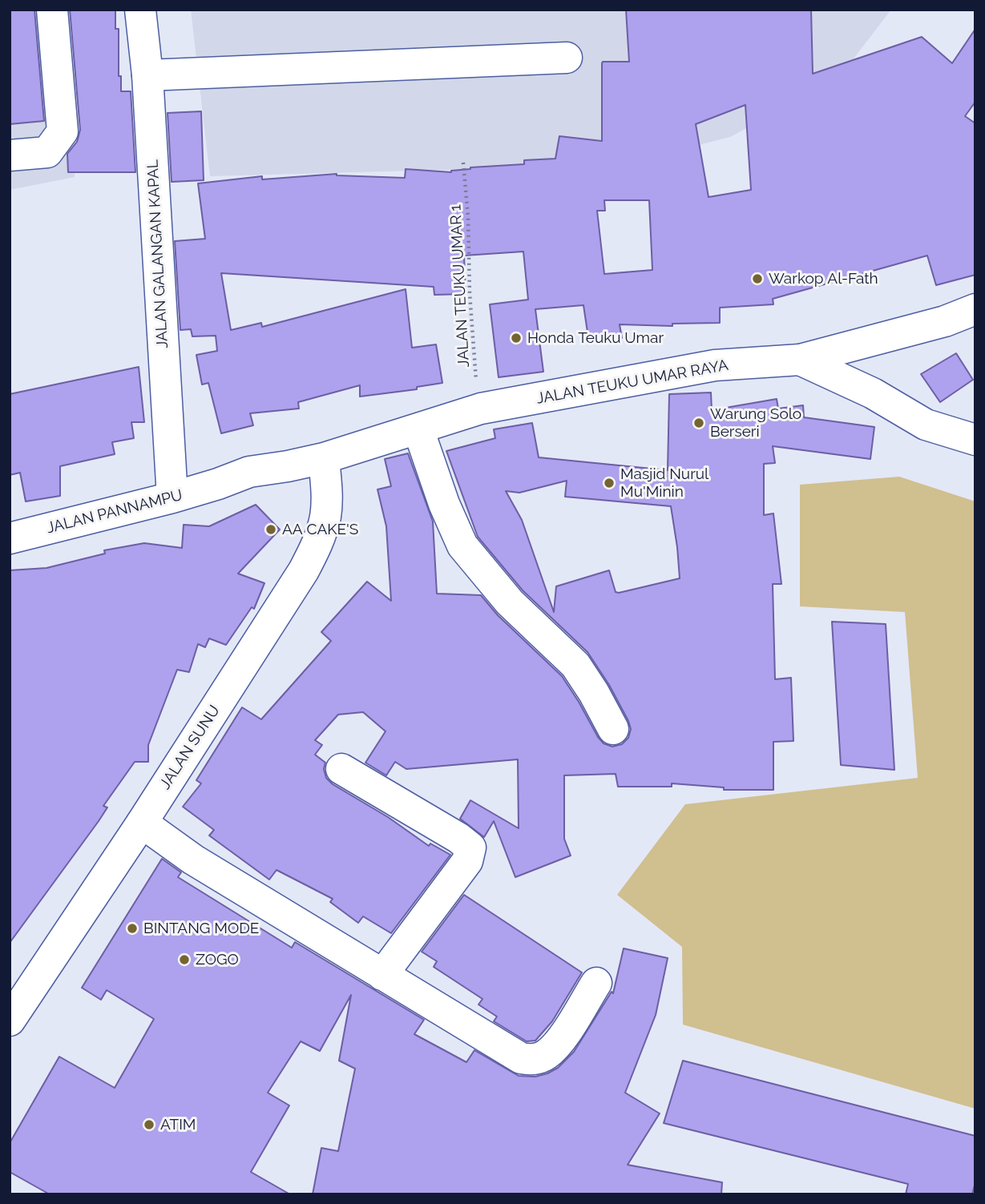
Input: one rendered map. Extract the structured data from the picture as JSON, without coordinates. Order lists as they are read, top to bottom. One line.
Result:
{"streets":{"main road":["JALAN GALANGAN KAPAL","JALAN TEUKU UMAR RAYA","JALAN PANNAMPU","JALAN SUNU"],"path":["JALAN TEUKU UMAR 1"]},"crossings":[["JALAN GALANGAN KAPAL","JALAN PANNAMPU"],["JALAN TEUKU UMAR 1","JALAN TEUKU UMAR RAYA"],["JALAN TEUKU UMAR RAYA","JALAN PANNAMPU"],["JALAN TEUKU UMAR RAYA","JALAN SUNU"],["JALAN PANNAMPU","JALAN SUNU"]],"places":["Warkop Al-Fath","Honda Teuku Umar","Warung Solo Berseri","Masjid Nurul Mu'Minin","AA CAKE'S","BINTANG MODE","ZOGO","ATIM"]}
